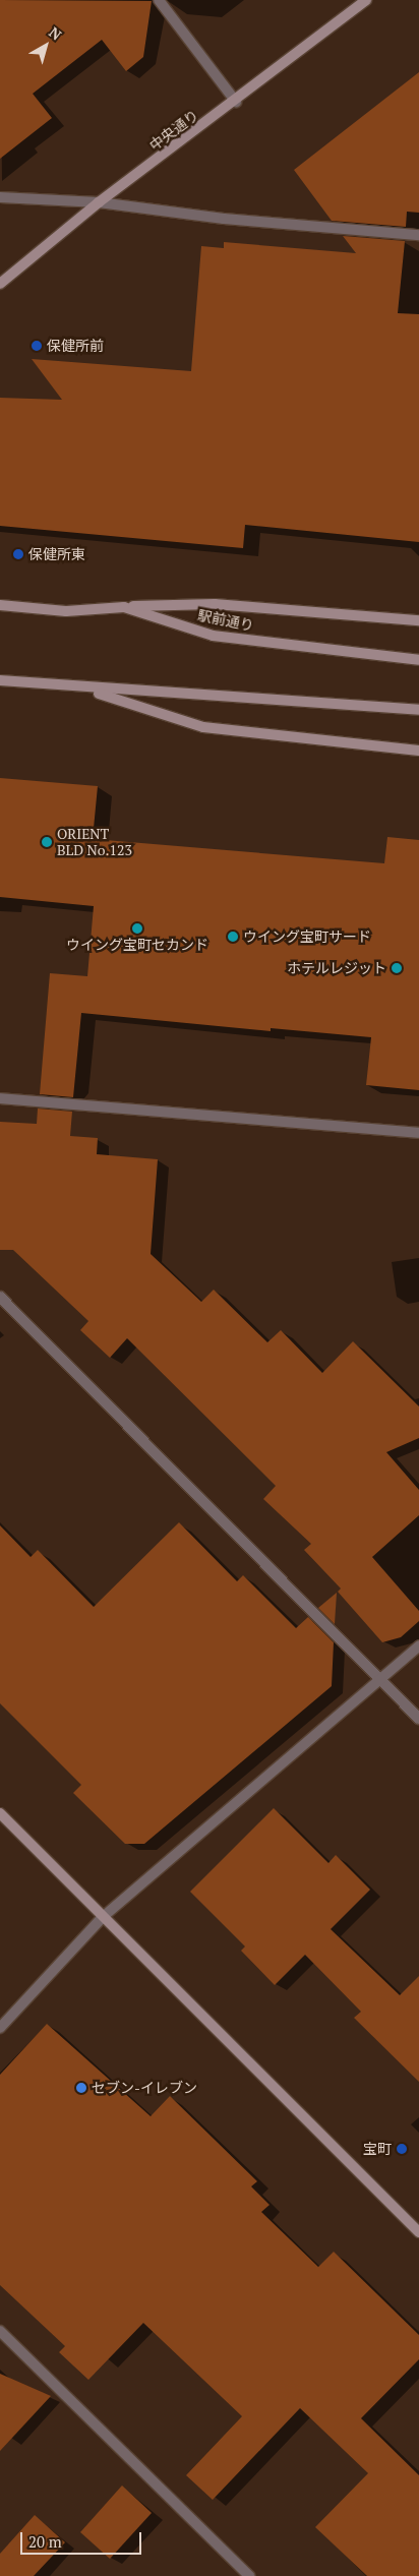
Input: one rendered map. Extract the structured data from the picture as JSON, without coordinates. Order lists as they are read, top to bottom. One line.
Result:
{"streets":{"street":["中央通り","駅前通り"]},"places":["保健所前","保健所東","ORIENT BLD No.123","ウイング宝町セカンド","ウイング宝町サード","ホテルレジット","セブン-イレブン","宝町"],"scale_bar":"20 m","north":"top right"}
